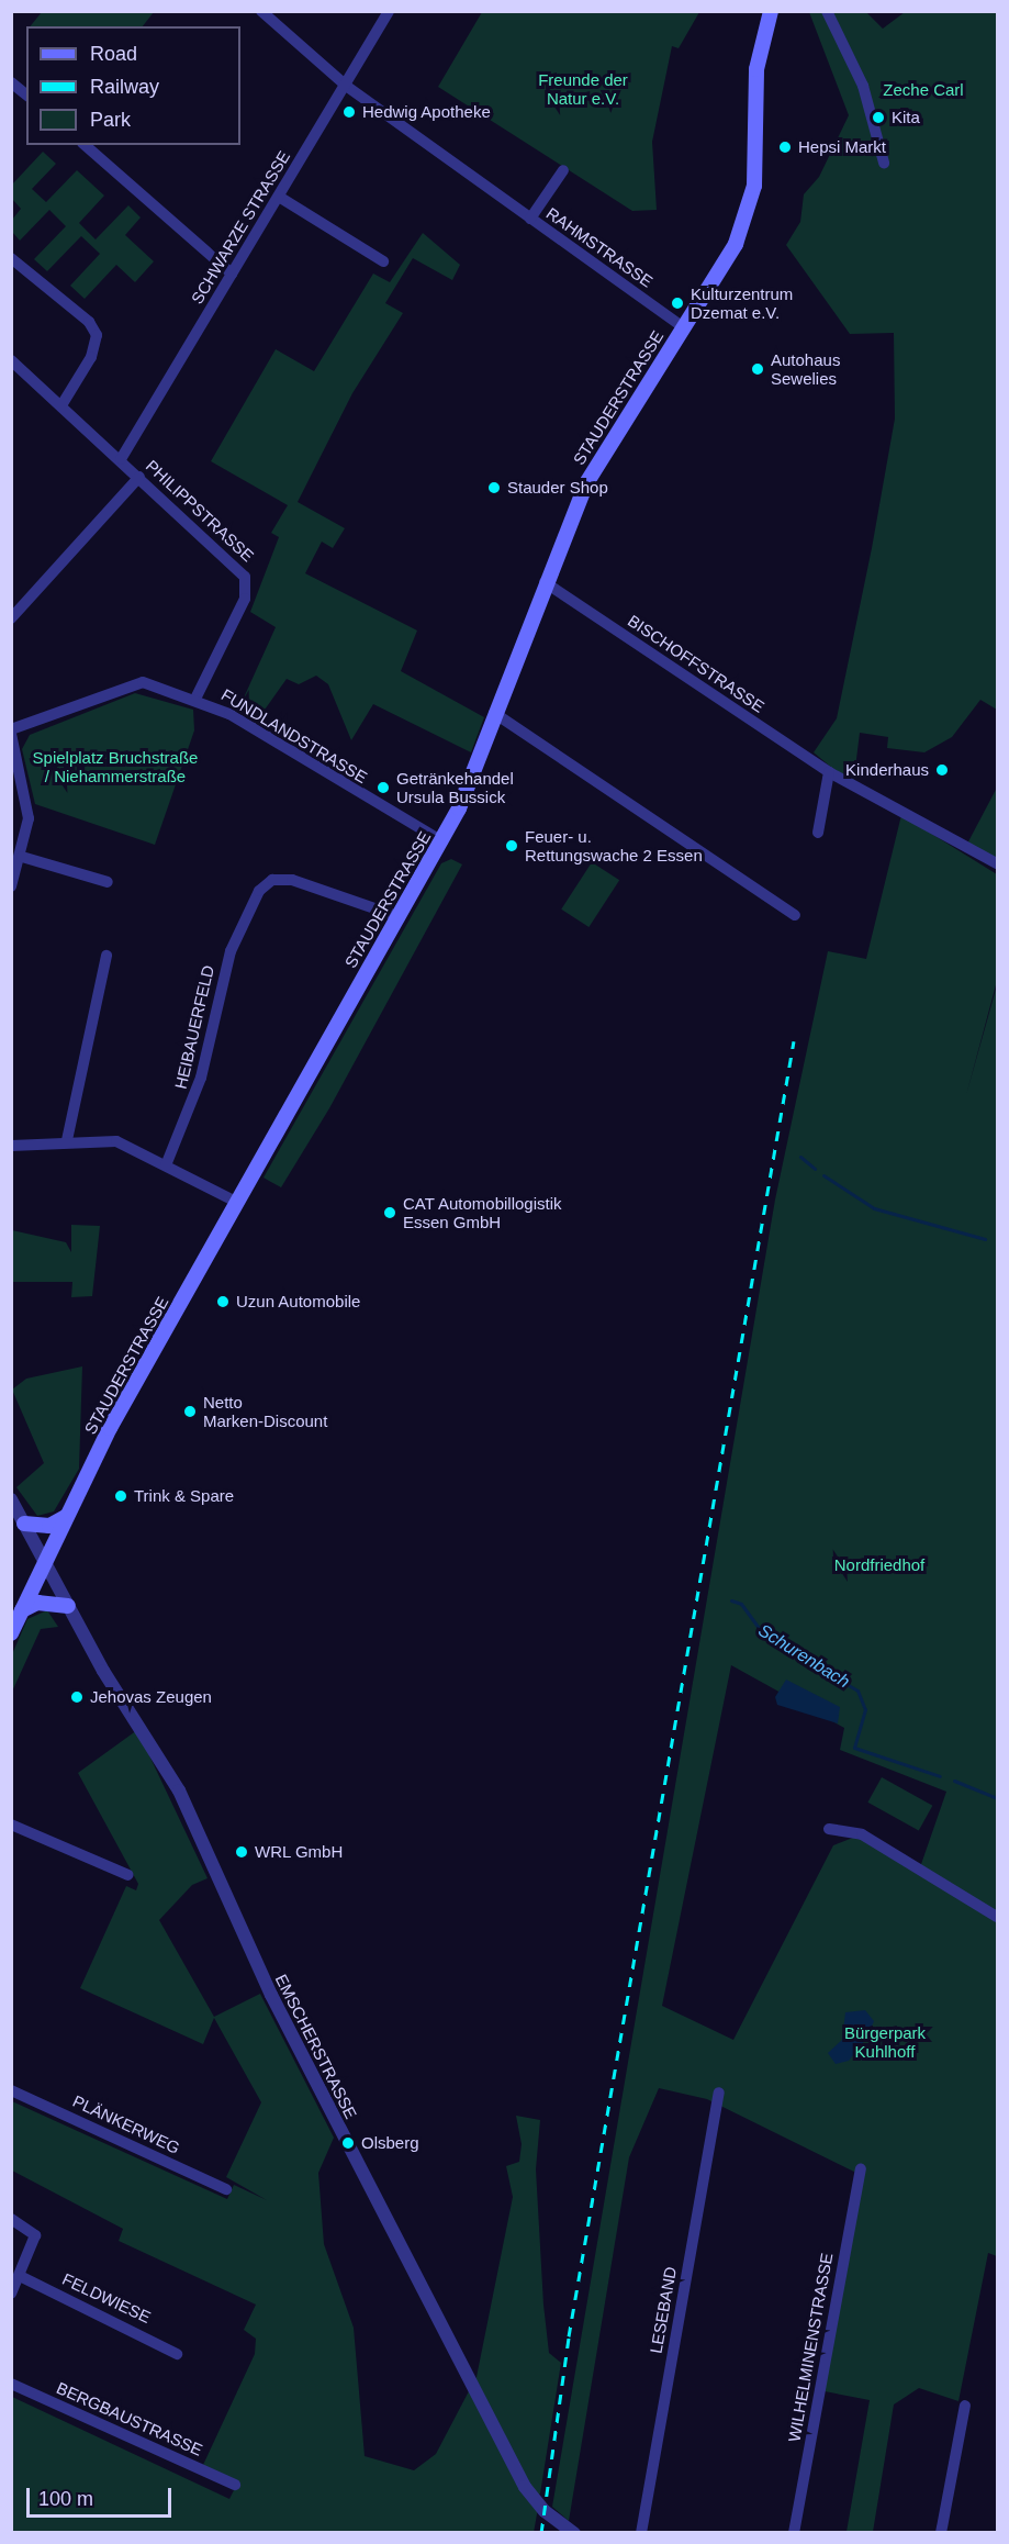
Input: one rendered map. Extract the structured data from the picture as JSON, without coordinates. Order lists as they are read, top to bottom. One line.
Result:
{"streets":{"main road":["STAUDERSTRASSE"],"street":["SCHWARZE STRASSE","RAHMSTRASSE","PHILIPPSTRASSE","BISCHOFFSTRASSE","FUNDLANDSTRASSE","HEIBAUERFELD","EMSCHERSTRASSE","PLÄNKERWEG","FELDWIESE","LESEBAND","WILHELMINENSTRASSE","BERGBAUSTRASSE"]},"crossings":[["SCHWARZE STRASSE","RAHMSTRASSE"],["SCHWARZE STRASSE","PHILIPPSTRASSE"],["RAHMSTRASSE","STAUDERSTRASSE"],["STAUDERSTRASSE","BISCHOFFSTRASSE"],["STAUDERSTRASSE","FUNDLANDSTRASSE"],["STAUDERSTRASSE","HEIBAUERFELD"],["STAUDERSTRASSE","EMSCHERSTRASSE"],["PHILIPPSTRASSE","FUNDLANDSTRASSE"]],"water":["Schurenbach"],"parks":["Freunde der Natur e.V.","Zeche Carl","Spielplatz Bruchstraße / Niehammerstraße","Nordfriedhof","Bürgerpark Kuhlhoff"],"places":["Hedwig Apotheke","Kita","Hepsi Markt","Kulturzentrum Dzemat e.V.","Autohaus Sewelies","Stauder Shop","Kinderhaus","Getränkehandel Ursula Bussick","Feuer- u. Rettungswache 2 Essen","CAT Automobillogistik Essen GmbH","Uzun Automobile","Netto Marken-Discount","Trink & Spare","Jehovas Zeugen","WRL GmbH","Olsberg"],"legend":["Road","Railway","Park"],"scale_bar":"100 m"}
